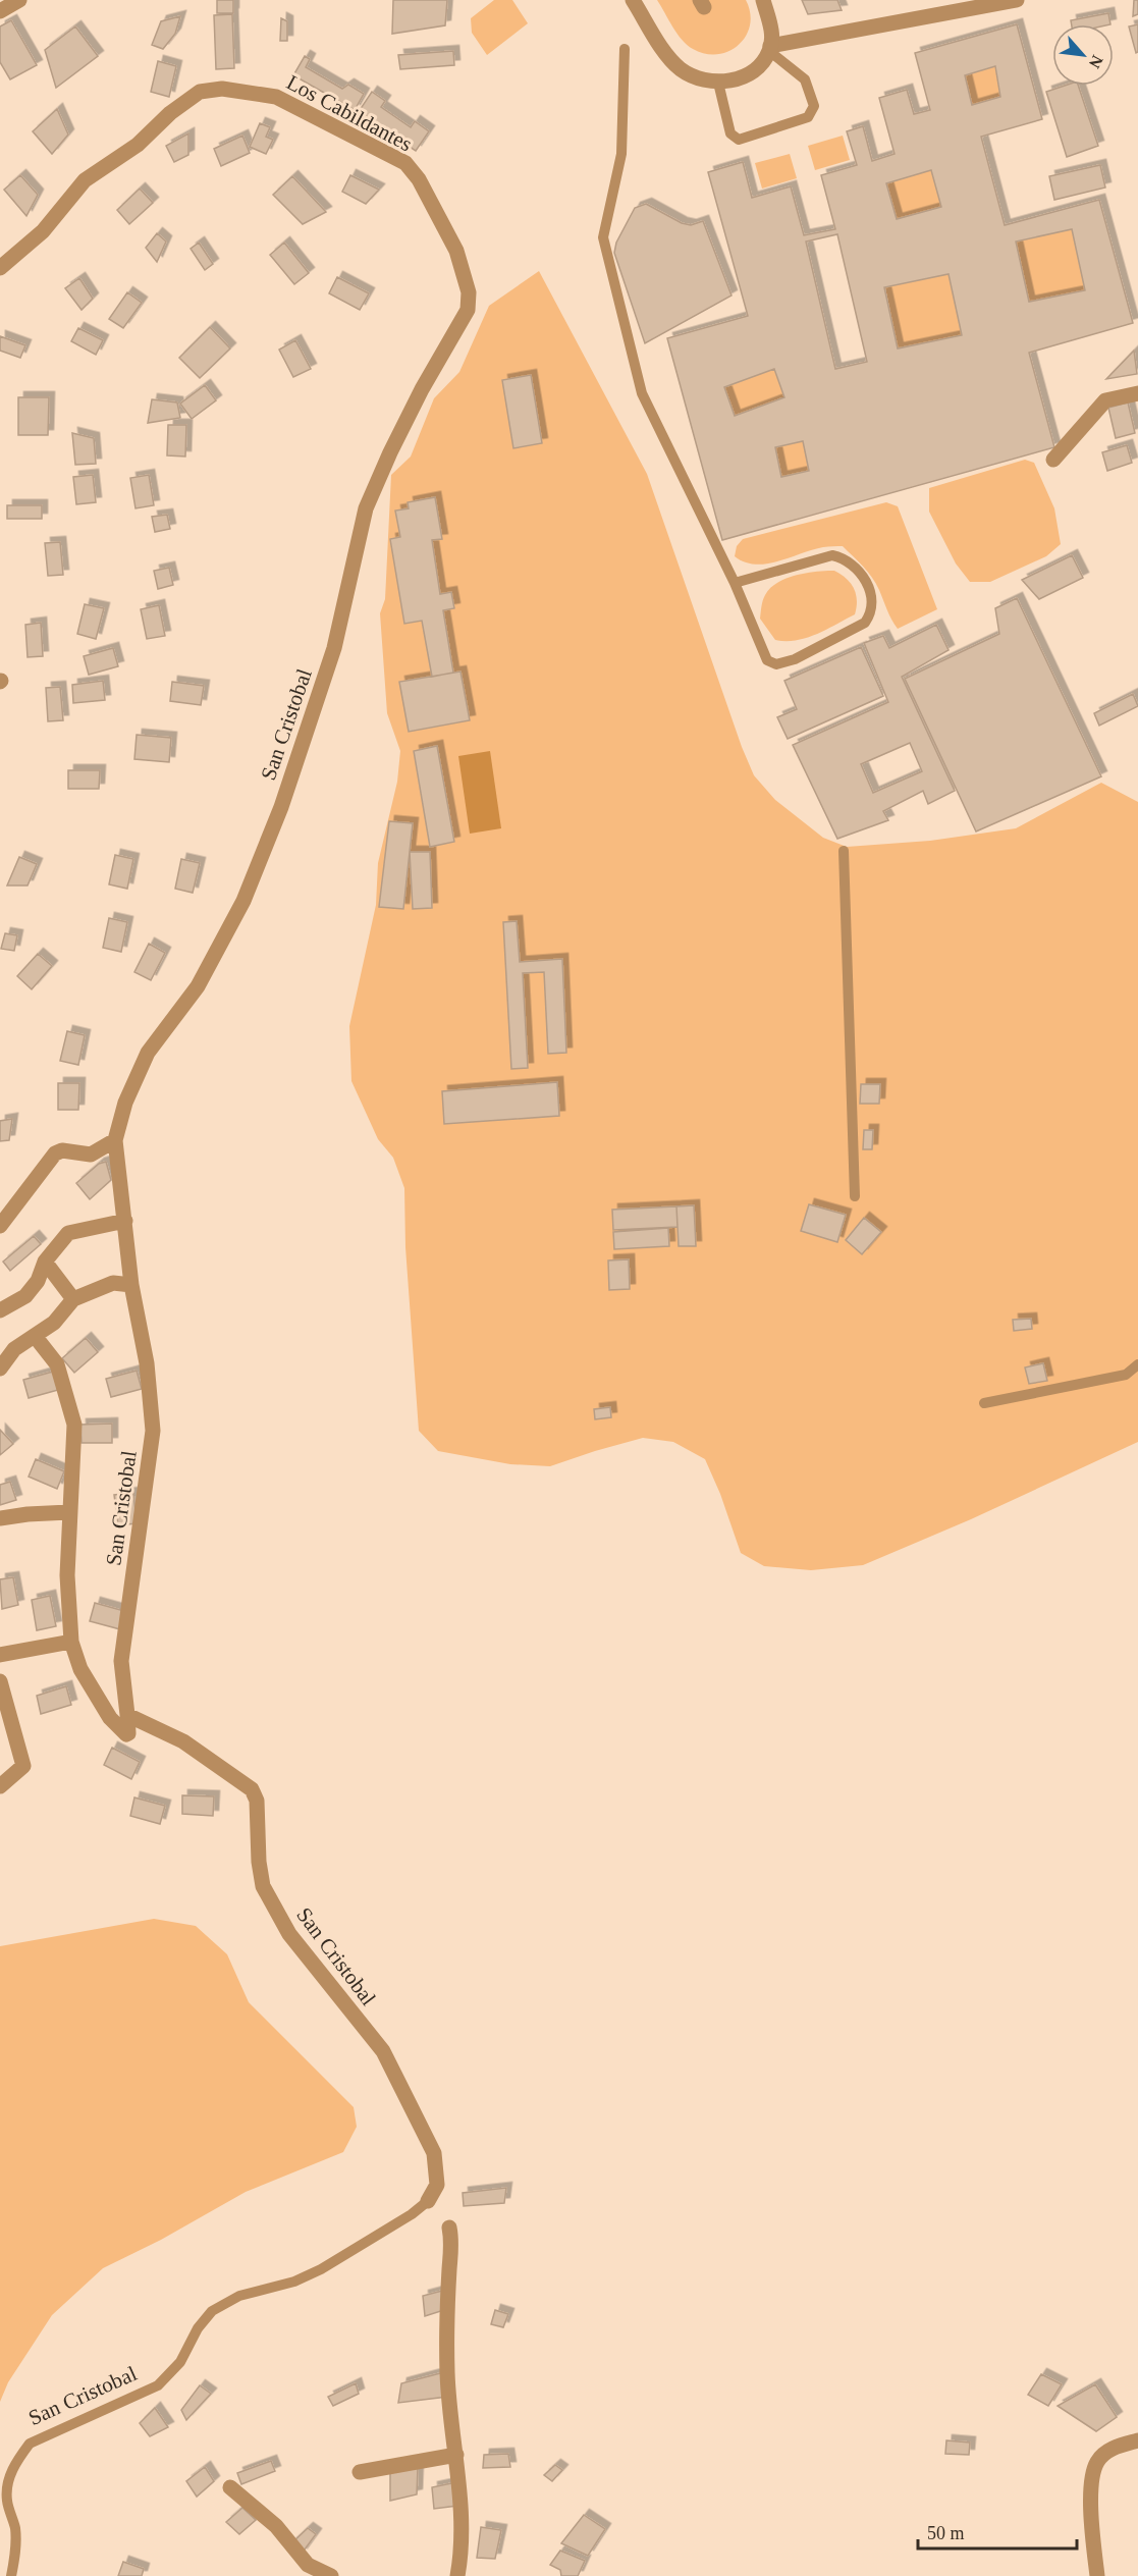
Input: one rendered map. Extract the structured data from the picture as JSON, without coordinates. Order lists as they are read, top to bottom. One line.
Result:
{"streets":{"street":["Los Cabildantes","San Cristobal"]},"crossings":[["Los Cabildantes","San Cristobal"]],"scale_bar":"50 m","north":"bottom right"}
